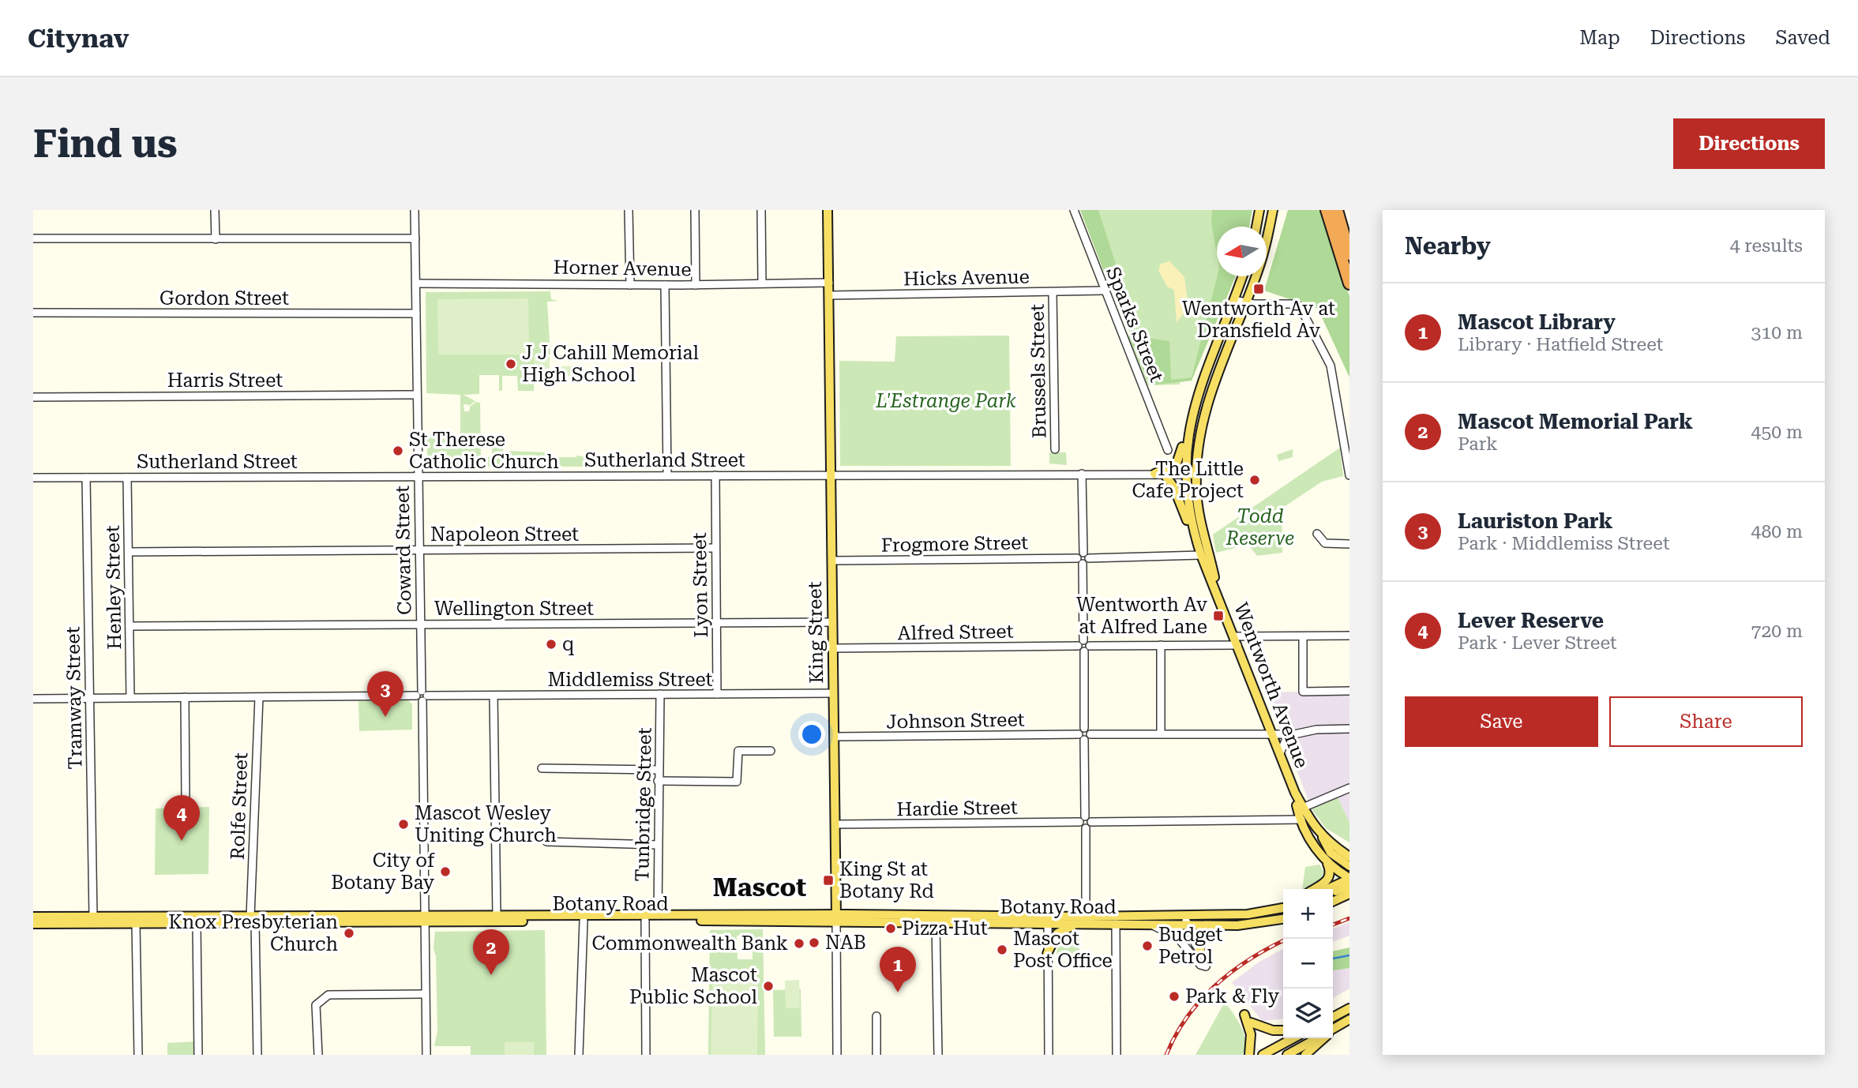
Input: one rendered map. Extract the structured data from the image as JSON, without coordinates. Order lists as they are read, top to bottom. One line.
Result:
{"streets":{"main road":["King Street","Wentworth Avenue","Botany Road"],"street":["Horner Avenue","Hicks Avenue","Gordon Street","Sparks Street","Brussels Street","Harris Street","Sutherland Street","Napoleon Street","Frogmore Street","Coward Street","Lyon Street","Henley Street","Wellington Street","Alfred Street","Middlemiss Street","Tramway Street","Johnson Street","Tunbridge Street","Rolfe Street","Hardie Street"]},"crossings":[["Horner Avenue","Coward Street"],["Horner Avenue","King Street"],["Hicks Avenue","Sparks Street"],["Hicks Avenue","Brussels Street"],["Hicks Avenue","King Street"],["Gordon Street","Coward Street"],["Harris Street","Coward Street"],["Sutherland Street","Coward Street"],["Sutherland Street","Lyon Street"],["Sutherland Street","Henley Street"],["Sutherland Street","King Street"],["Sutherland Street","Wentworth Avenue"],["Sutherland Street","Tramway Street"],["Napoleon Street","Coward Street"],["Napoleon Street","Lyon Street"],["Napoleon Street","Henley Street"],["Frogmore Street","King Street"],["Frogmore Street","Wentworth Avenue"],["Coward Street","Wellington Street"],["Coward Street","Middlemiss Street"],["Coward Street","Botany Road"],["Lyon Street","Wellington Street"],["Lyon Street","Middlemiss Street"],["Henley Street","Wellington Street"],["Henley Street","Middlemiss Street"],["Wellington Street","King Street"],["King Street","Alfred Street"],["King Street","Middlemiss Street"],["King Street","Johnson Street"],["King Street","Hardie Street"],["King Street","Botany Road"],["Middlemiss Street","Tramway Street"],["Middlemiss Street","Tunbridge Street"],["Middlemiss Street","Rolfe Street"],["Tramway Street","Botany Road"],["Tunbridge Street","Botany Road"],["Rolfe Street","Botany Road"]],"districts":["Mascot"],"parks":["L'Estrange Park","Todd Reserve"],"places":{"transit":["Wentworth Av at Dransfield Av","Wentworth Av at Alfred Lane","King St at Botany Rd"],"other":["J J Cahill Memorial High School","St Therese Catholic Church","The Little Cafe Project","q","Mascot Wesley Uniting Church","City of Botany Bay","Pizza Hut","Knox Presbyterian Church","NAB","Commonwealth Bank","Budget Petrol","Mascot Post Office","Mascot Public School","Park & Fly"]},"north":"left","page":{"header":"Citynav","nav":["Map","Directions","Saved"],"buttons":["Directions",["Save","Share"]],"title":"Find us","heading":["Nearby","4 results"],"list":[{"mark":"1","name":"Mascot Library","note":"Library · Hatfield Street","value":"310 m"},{"mark":"2","name":"Mascot Memorial Park","note":"Park","value":"450 m"},{"mark":"3","name":"Lauriston Park","note":"Park · Middlemiss Street","value":"480 m"},{"mark":"4","name":"Lever Reserve","note":"Park · Lever Street","value":"720 m"}],"pins":["3","4","2","1"],"map_buttons":["+","−"]}}
